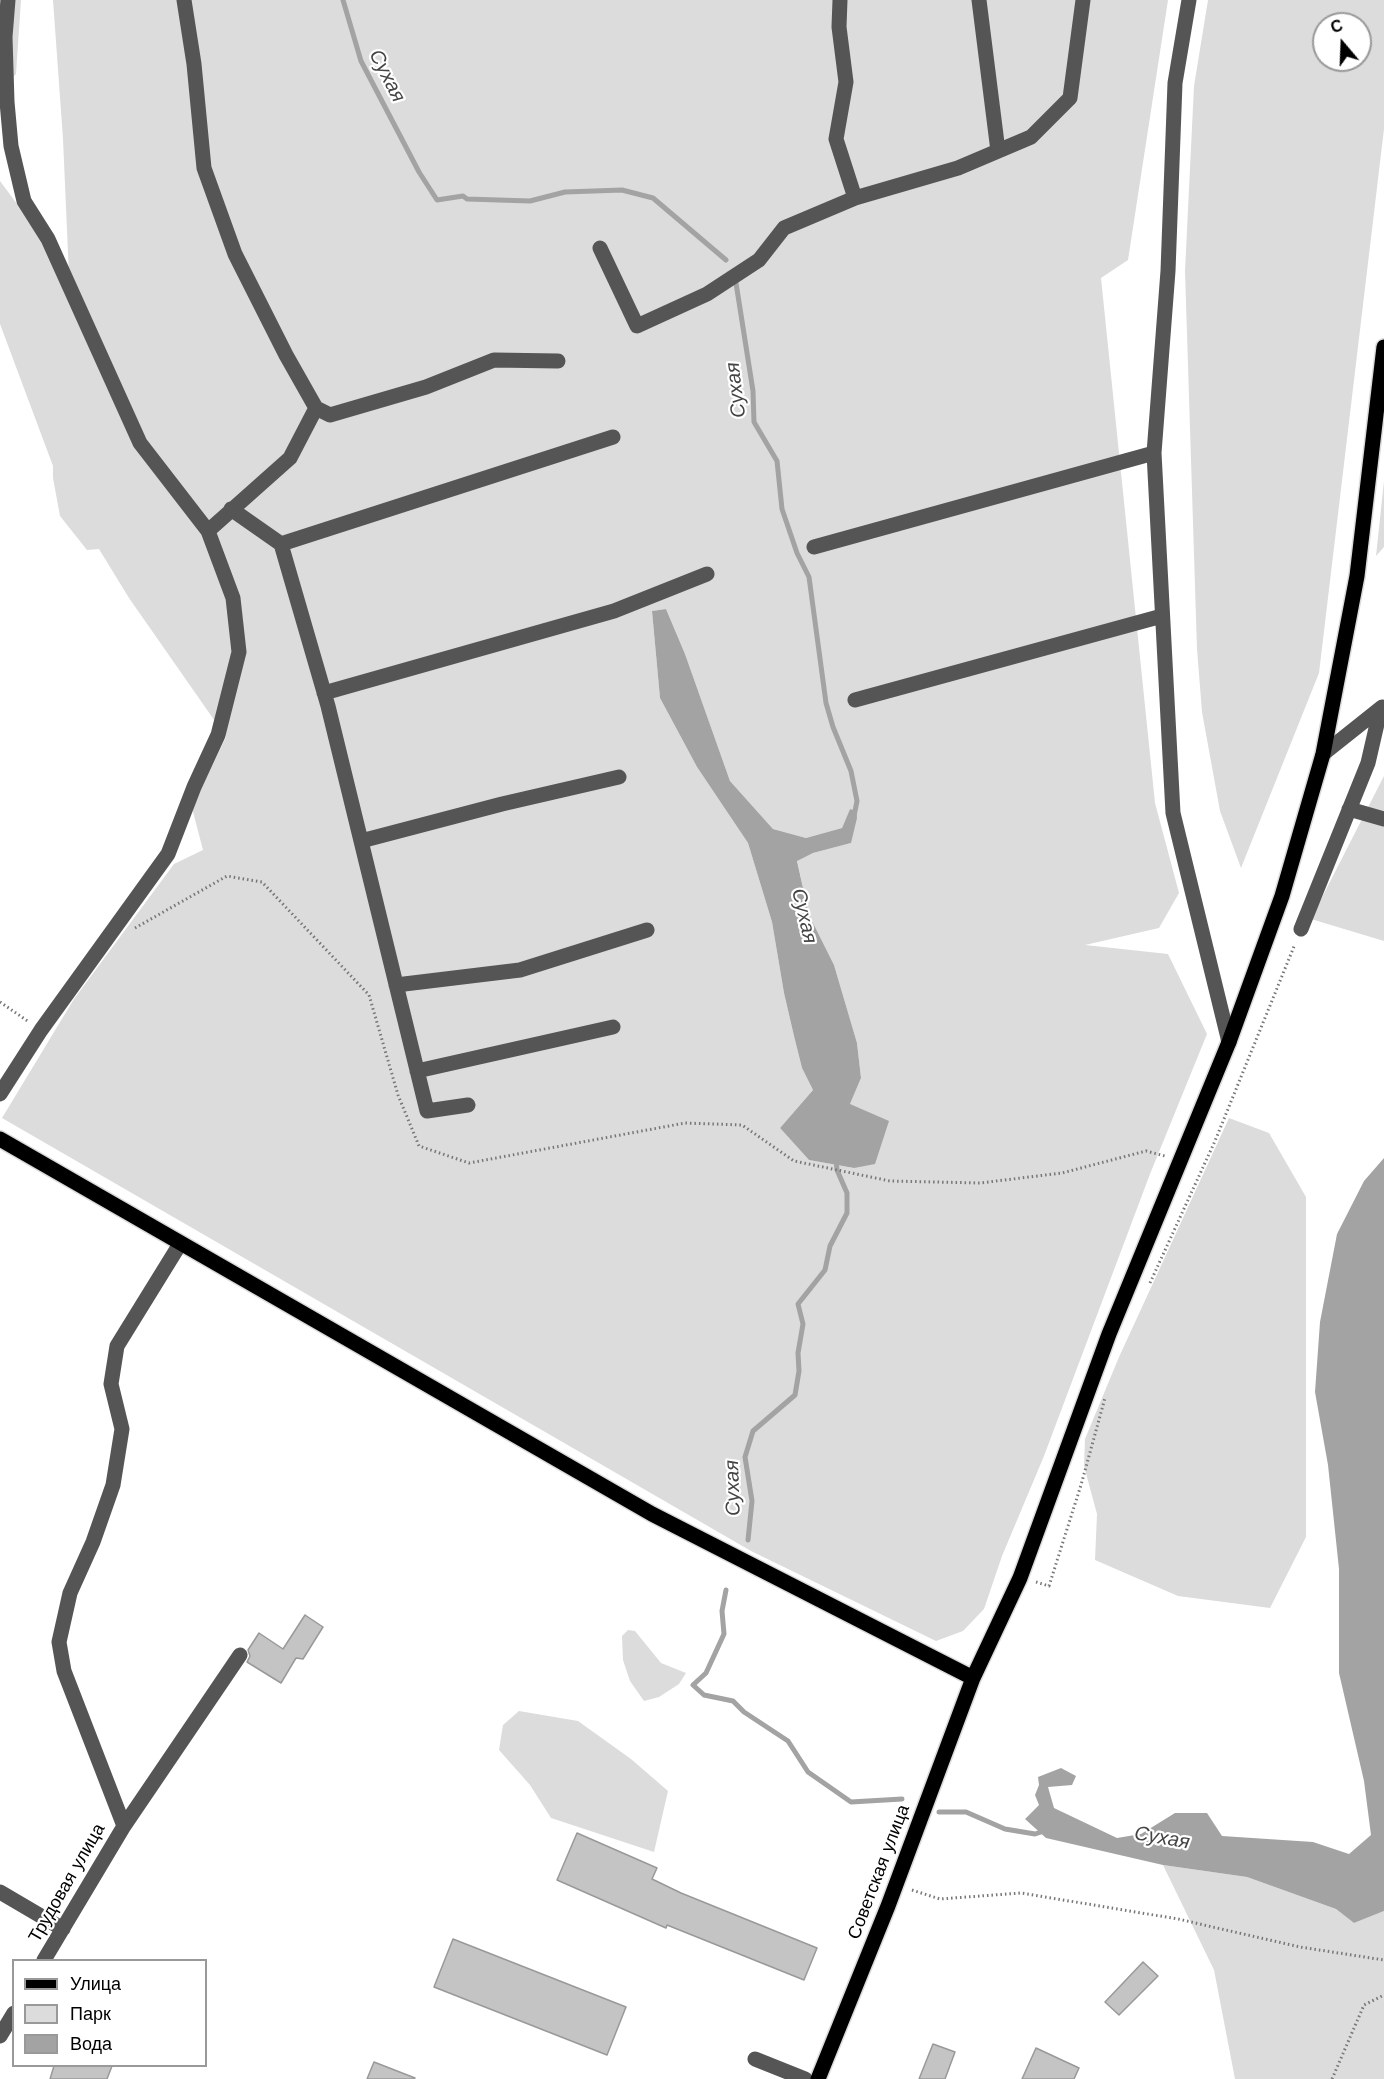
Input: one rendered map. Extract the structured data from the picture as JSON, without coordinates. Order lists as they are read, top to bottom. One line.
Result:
{"streets":{"main road":["Советская улица"],"street":["Трудовая улица"]},"water":["Сухая"],"legend":["Улица","Парк","Вода"],"north":"top"}
